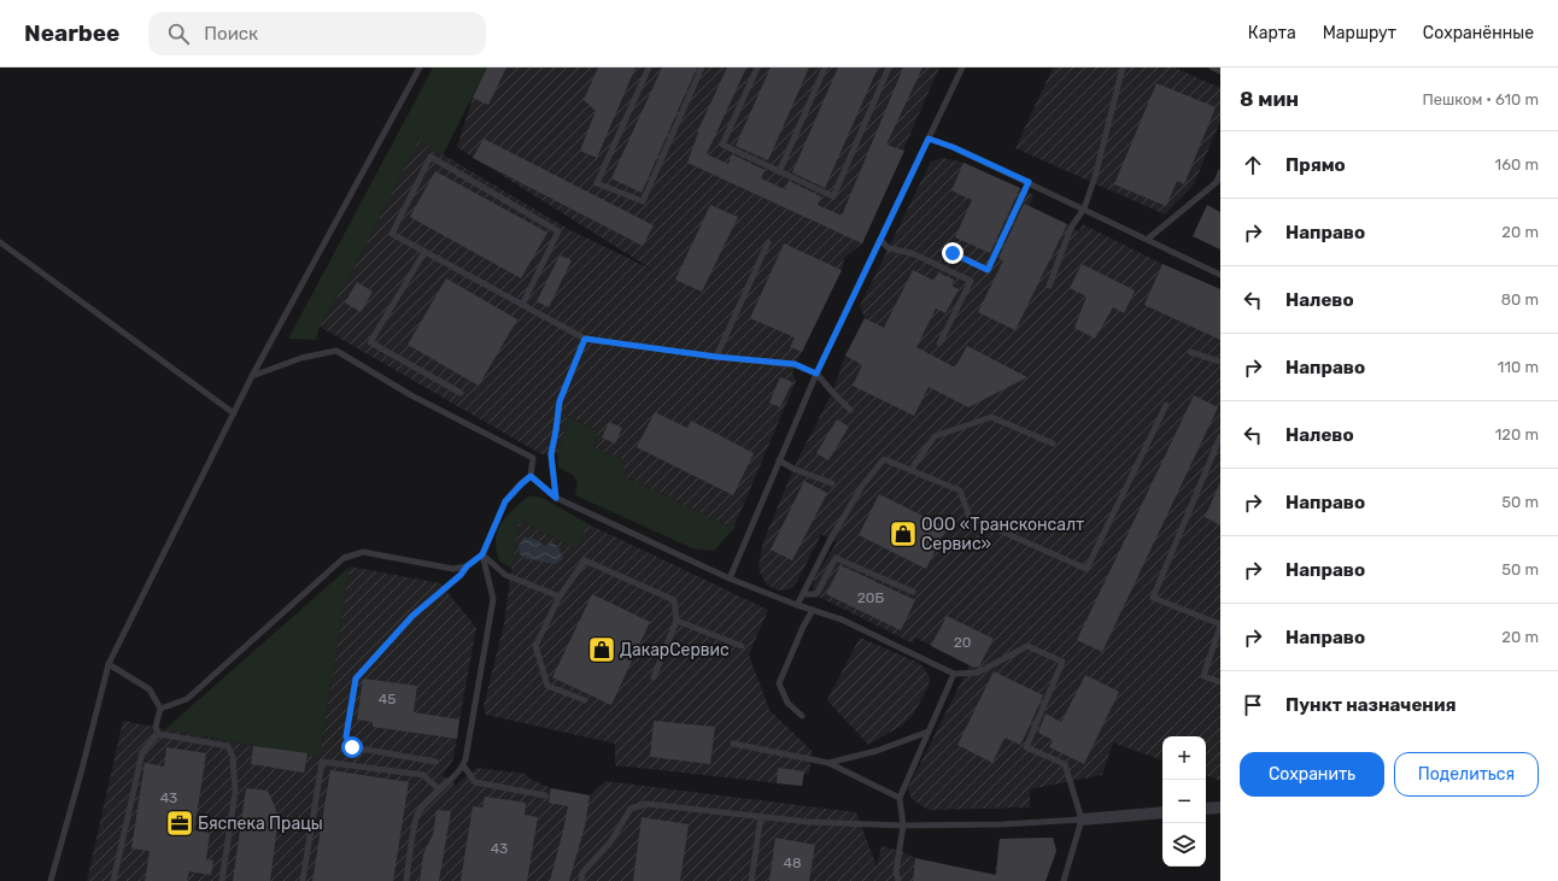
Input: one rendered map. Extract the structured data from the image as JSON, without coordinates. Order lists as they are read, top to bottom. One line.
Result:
{"places":{"shop":["ООО «Трансконсалт Сервис»","ДакарСервис"],"office":["Бяспека Працы"]},"house_numbers":["20Б","20","45","43","43","48"],"page":{"header":"Nearbee","search":"Поиск","nav":["Карта","Маршрут","Сохранённые"],"heading":["8 мин","Пешком · 610 m"],"list":[["Прямо","160 m"],["Направо","20 m"],["Налево","80 m"],["Направо","110 m"],["Налево","120 m"],["Направо","50 m"],["Направо","50 m"],["Направо","20 m"],"Пункт назначения"],"map_buttons":["+","−"],"buttons":["Сохранить","Поделиться"]}}
